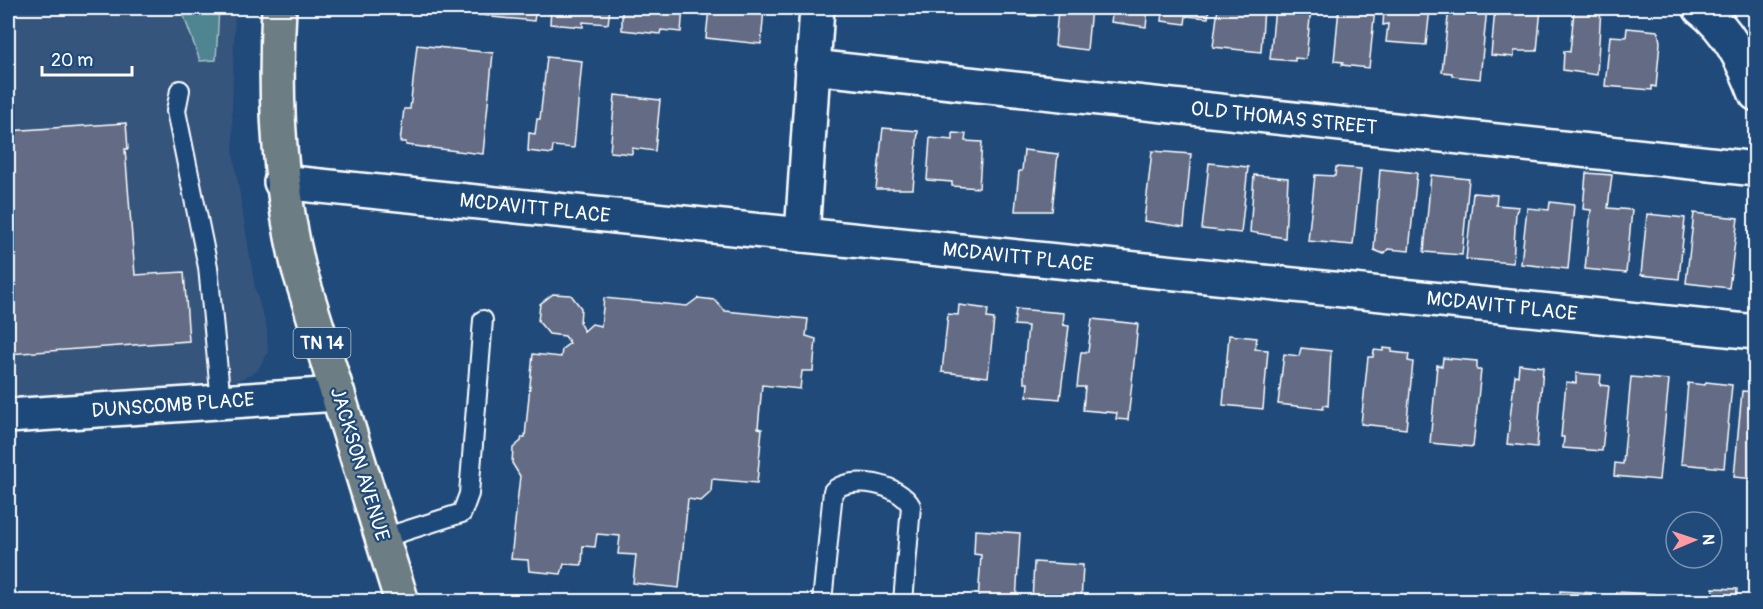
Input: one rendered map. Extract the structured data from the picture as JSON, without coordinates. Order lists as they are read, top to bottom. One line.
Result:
{"streets":{"main road":["TN 14","JACKSON AVENUE"],"street":["OLD THOMAS STREET","MCDAVITT PLACE","DUNSCOMB PLACE"]},"crossings":[["MCDAVITT PLACE","JACKSON AVENUE"],["DUNSCOMB PLACE","JACKSON AVENUE"]],"scale_bar":"20 m","north":"right"}
